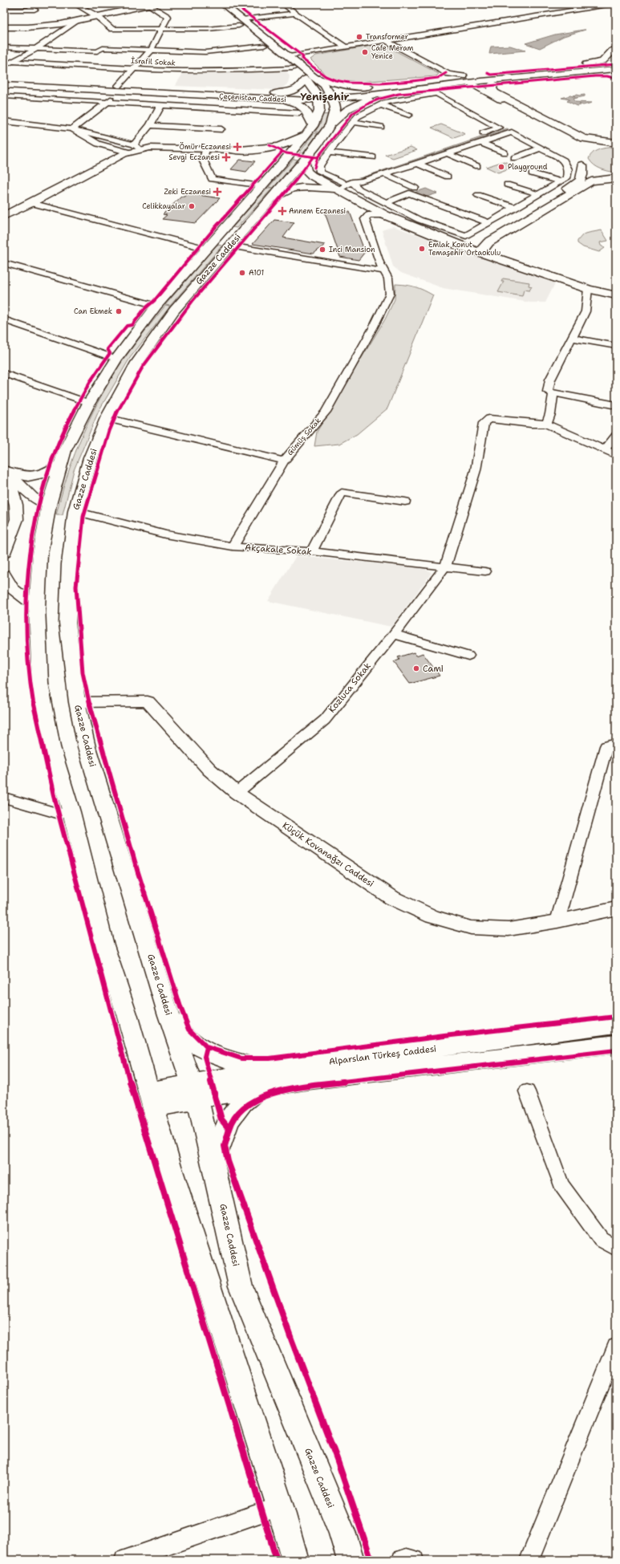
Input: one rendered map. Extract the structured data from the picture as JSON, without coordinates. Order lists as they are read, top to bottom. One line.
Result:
{"streets":{"main road":["Çeçenistan Caddesi","Gazze Caddesi","Alparslan Türkeş Caddesi"],"street":["İsrafil Sokak","Gümüş Sokak","Akçakale Sokak","Kozluca Sokak","Küçük Kovanağzı Caddesi"]},"crossings":[["Çeçenistan Caddesi","Gazze Caddesi"],["Gazze Caddesi","Akçakale Sokak"],["Gazze Caddesi","Küçük Kovanağzı Caddesi"],["Gazze Caddesi","Alparslan Türkeş Caddesi"],["Gümüş Sokak","Akçakale Sokak"],["Akçakale Sokak","Kozluca Sokak"],["Kozluca Sokak","Küçük Kovanağzı Caddesi"]],"districts":["Yenişehir"],"places":{"other":["Transformer","Cafe Meram Yenice","Playground","Celikkayalar","Emlak Konut Temaşehir Ortaokulu","Inci Mansion","A101","Can Ekmek","Cami"],"health":["Ömür Eczanesi","Sevgi Eczanesi","Zeki Eczanesi","Annem Eczanesi"]}}
